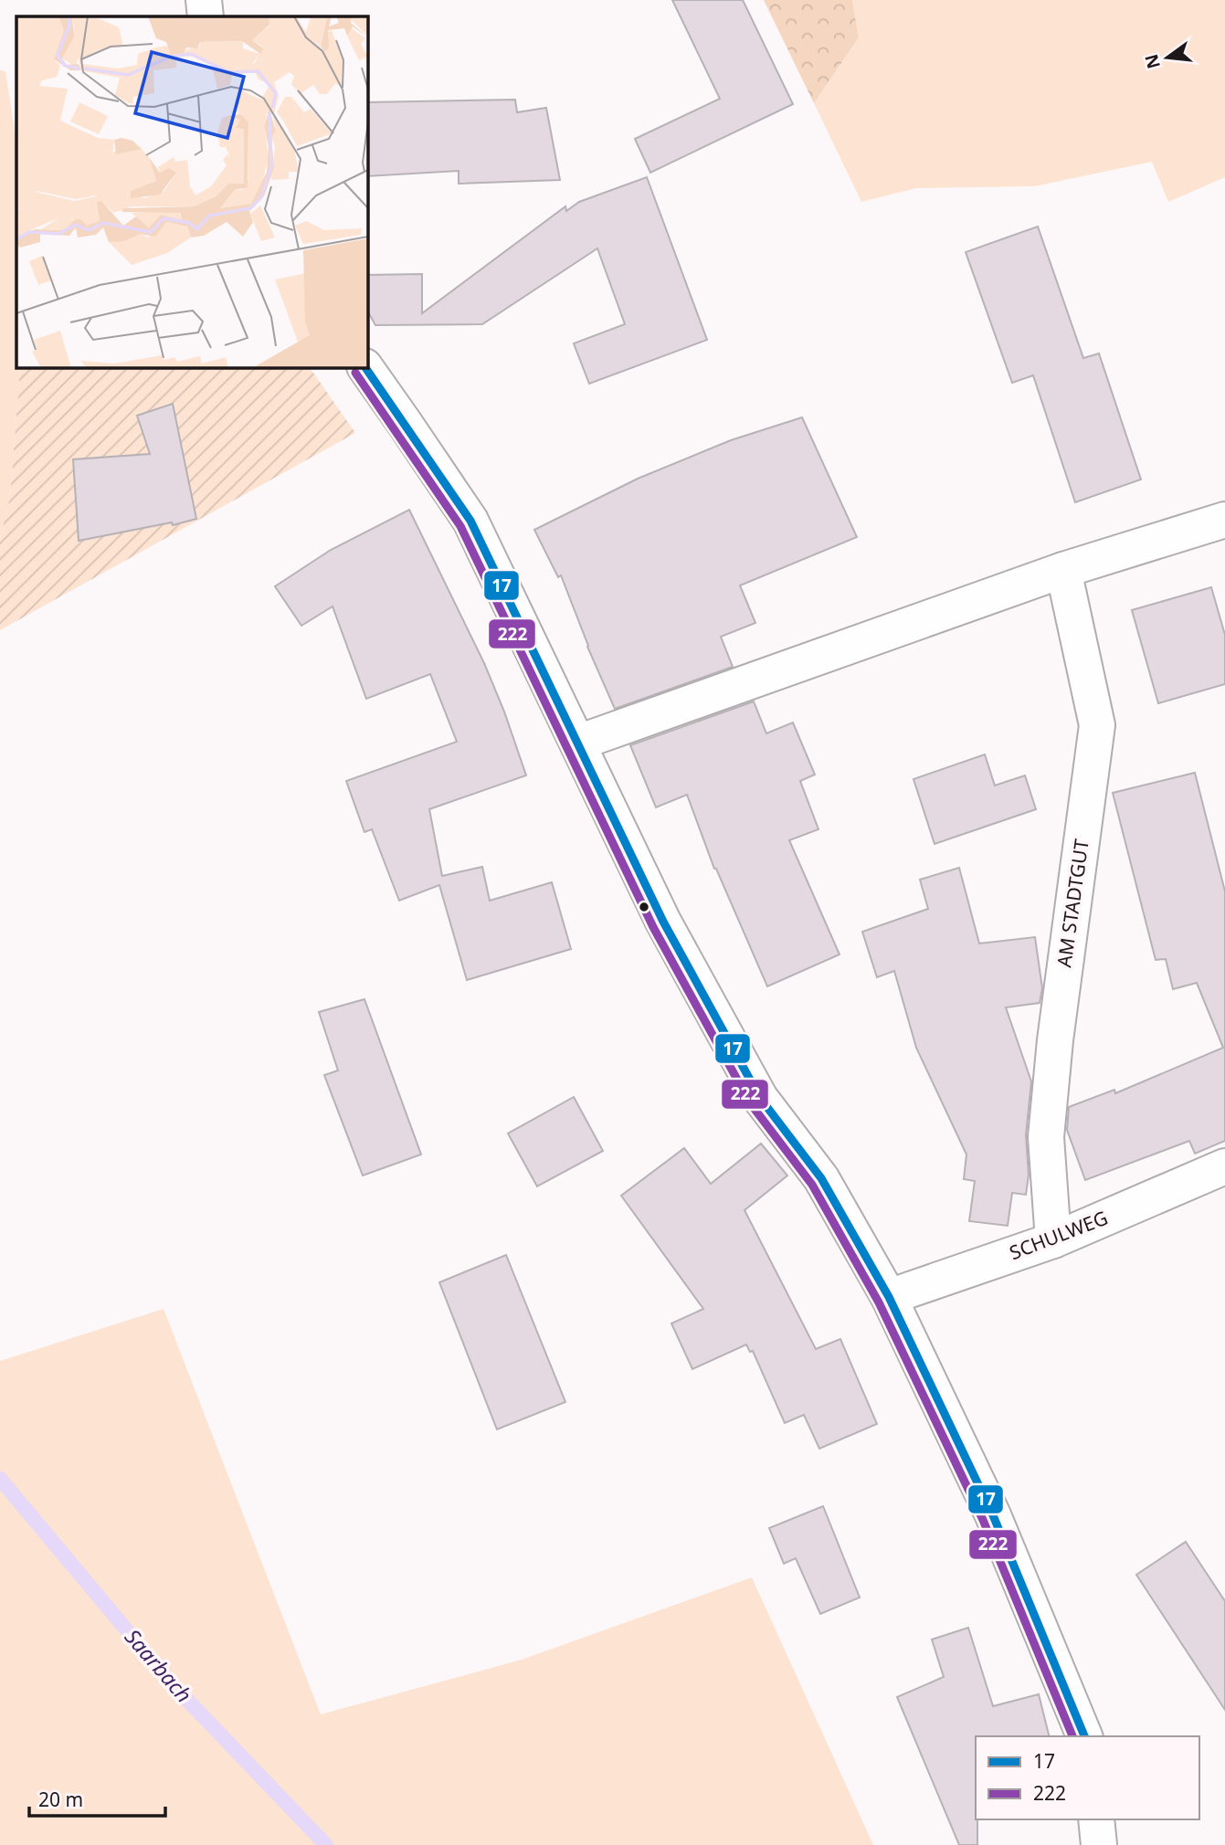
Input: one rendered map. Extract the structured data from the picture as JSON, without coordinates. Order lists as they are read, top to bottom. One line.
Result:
{"streets":{"street":["AM STADTGUT","SCHULWEG"]},"crossings":[["AM STADTGUT","SCHULWEG"]],"water":["Saarbach"],"lines":["transit line 17","transit line 222"],"legend":["17","222"],"scale_bar":"20 m","north":"left"}
